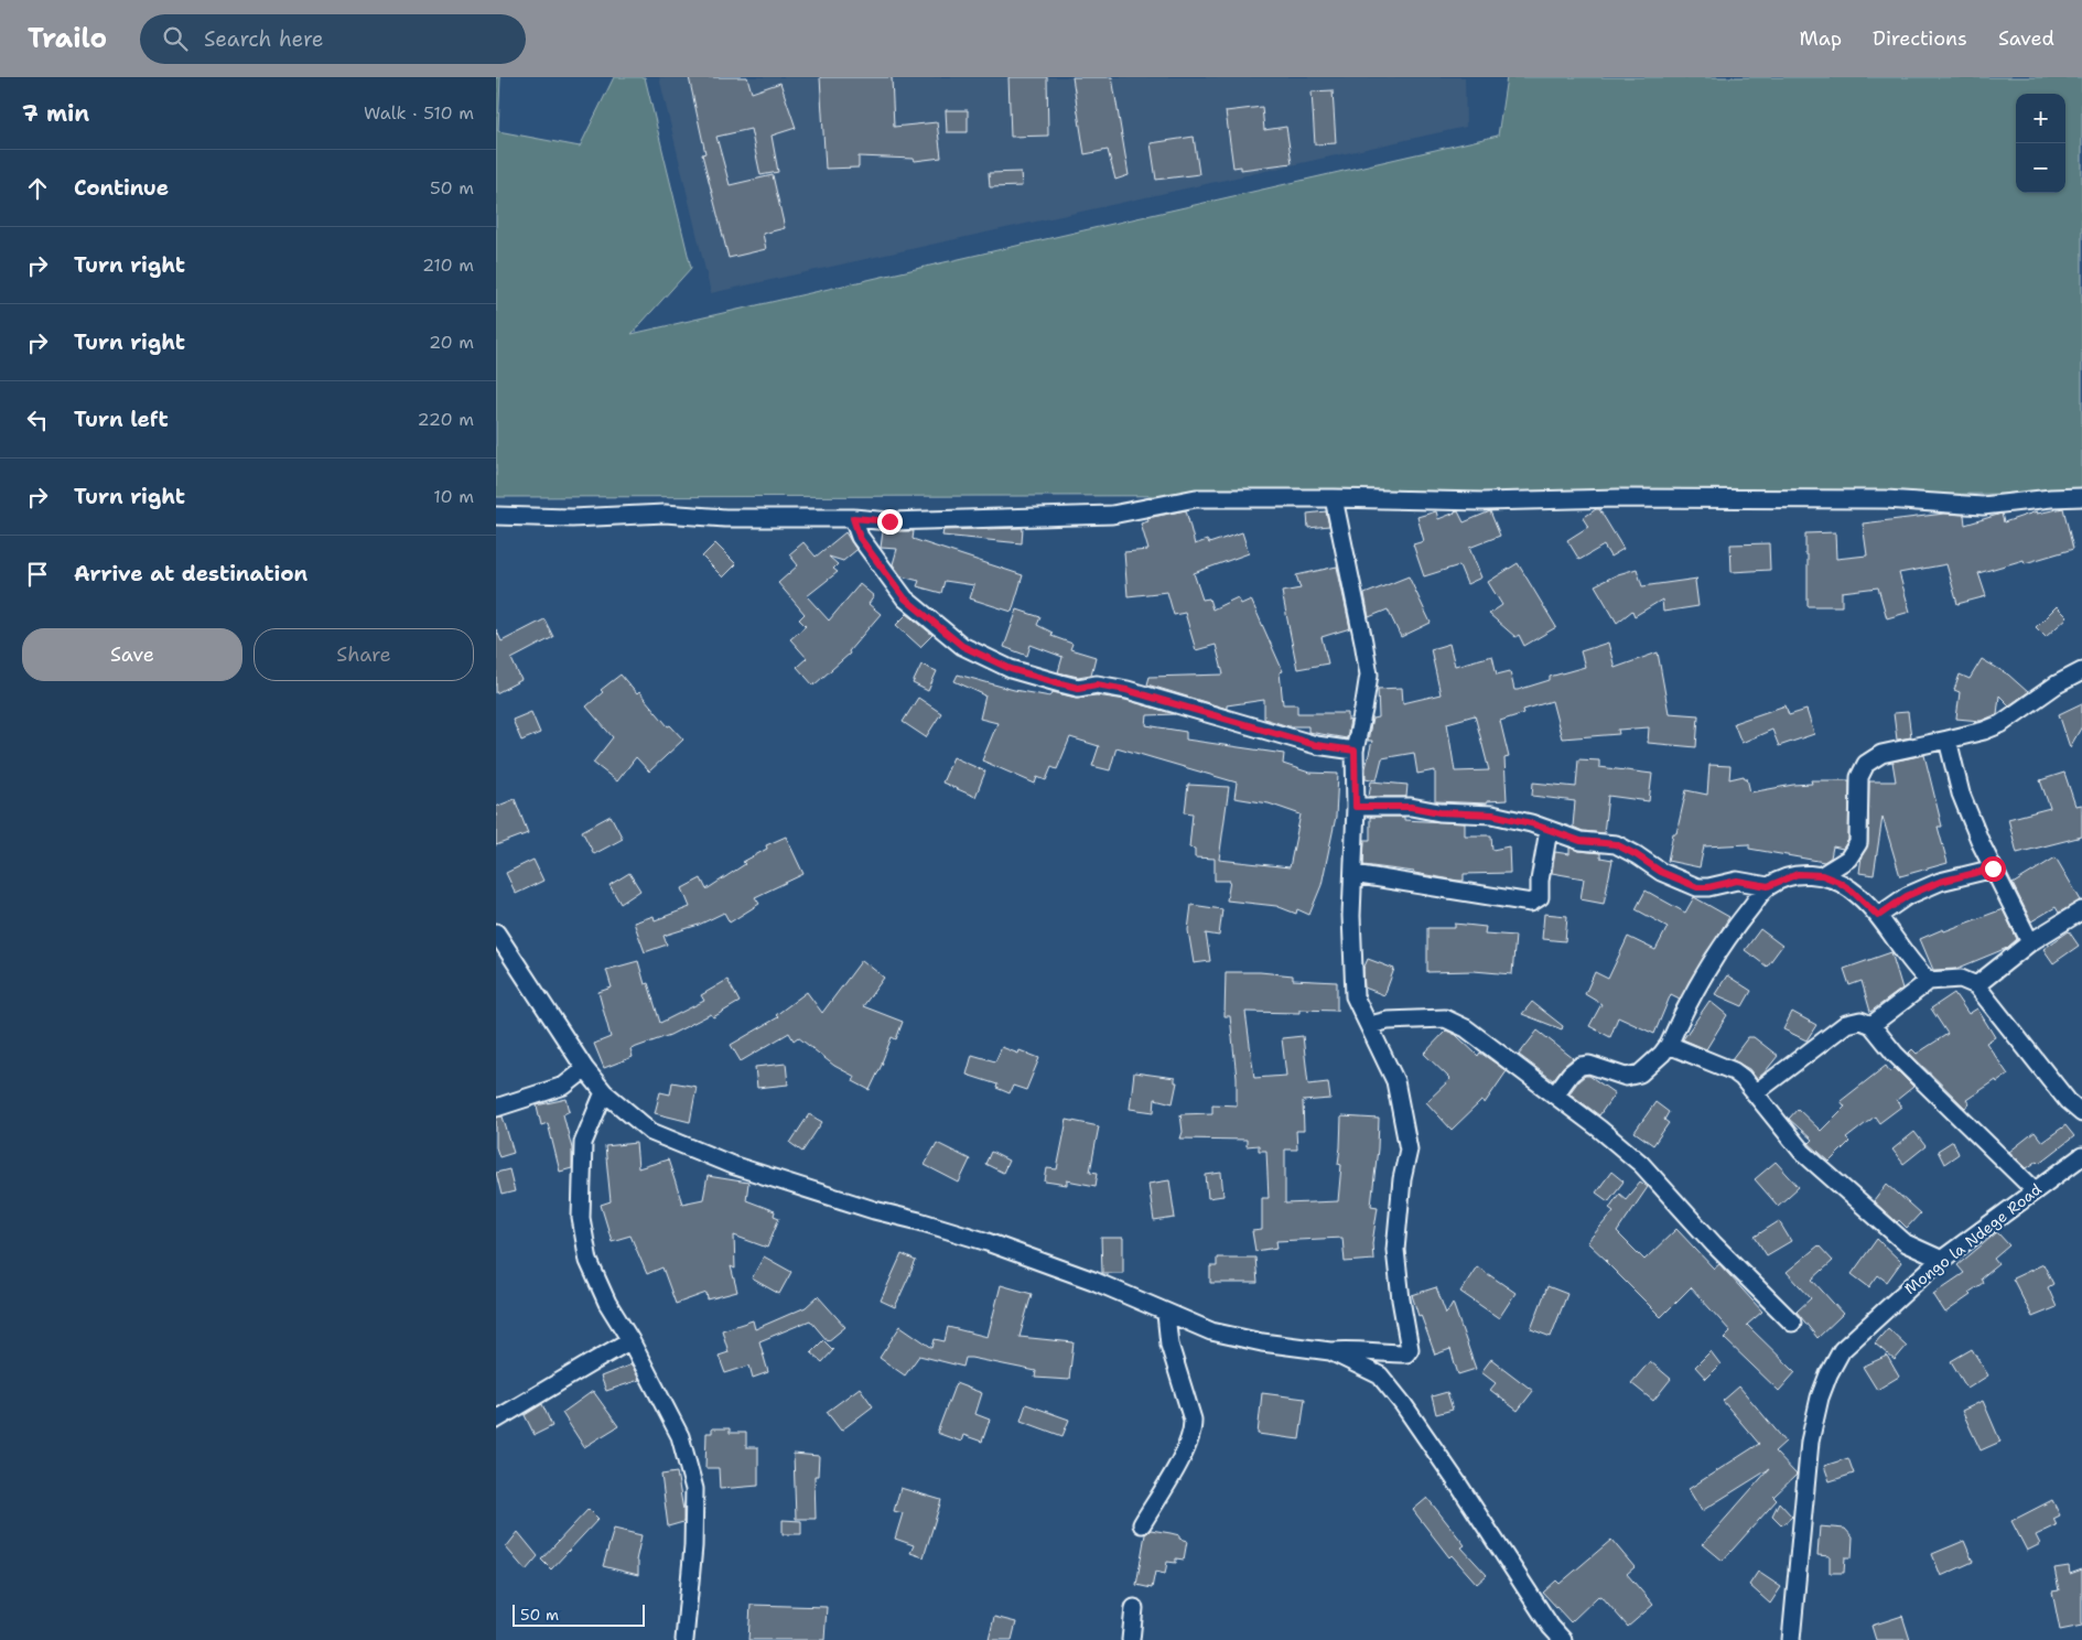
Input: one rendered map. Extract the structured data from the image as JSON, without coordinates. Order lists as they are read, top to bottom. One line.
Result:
{"streets":{"street":["Mongo la Ndege Road"]},"scale_bar":"50 m","page":{"header":"Trailo","search":"Search here","nav":["Map","Directions","Saved"],"heading":["7 min","Walk · 510 m"],"map_buttons":["+","−"],"list":[["Continue","50 m"],["Turn right","210 m"],["Turn right","20 m"],["Turn left","220 m"],["Turn right","10 m"],"Arrive at destination"],"buttons":["Save","Share"],"scale":"50 m"}}
